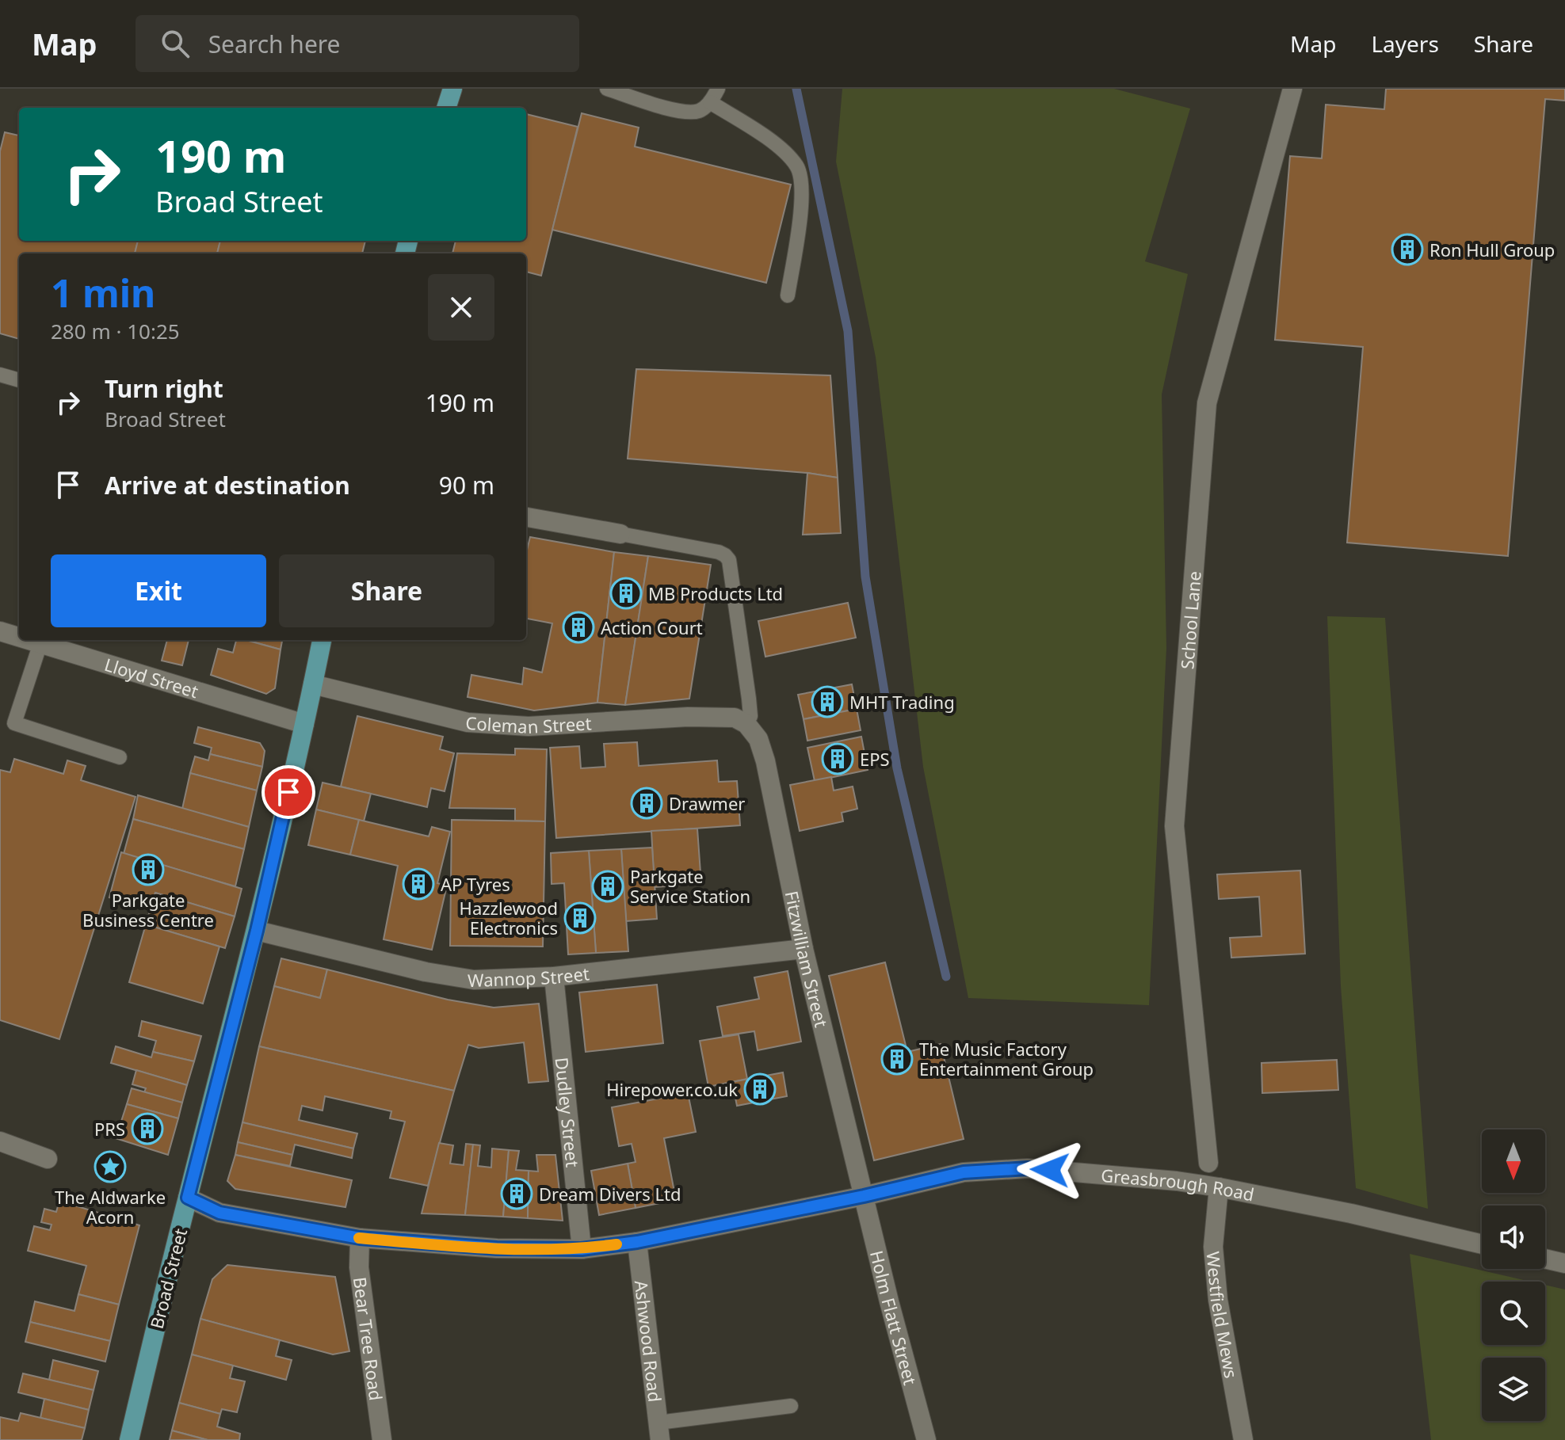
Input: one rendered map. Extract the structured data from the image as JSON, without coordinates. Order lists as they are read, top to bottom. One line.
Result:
{"streets":{"main road":["Broad Street"],"street":["School Lane","Lloyd Street","Coleman Street","Fitzwilliam Street","Wannop Street","Dudley Street","Greasbrough Road","Westfield Mews","Holm Flatt Street","Bear Tree Road","Ashwood Road"]},"crossings":[["Lloyd Street","Broad Street"],["Coleman Street","Fitzwilliam Street"],["Coleman Street","Broad Street"],["Fitzwilliam Street","Wannop Street"],["Fitzwilliam Street","Greasbrough Road"],["Fitzwilliam Street","Holm Flatt Street"],["Wannop Street","Dudley Street"],["Wannop Street","Broad Street"],["Dudley Street","Greasbrough Road"],["Greasbrough Road","Broad Street"],["Greasbrough Road","Westfield Mews"],["Greasbrough Road","Holm Flatt Street"],["Greasbrough Road","Bear Tree Road"],["Greasbrough Road","Ashwood Road"]],"places":{"building":["Ron Hull Group","MB Products Ltd","Action Court","MHT Trading","EPS","Drawmer","Parkgate Business Centre","AP Tyres","Parkgate Service Station","Hazzlewood Electronics","The Music Factory Entertainment Group","Hirepower.co.uk","PRS","Dream Divers Ltd"],"place":["The Aldwarke Acorn"]},"north":"bottom","page":{"header":"Map","search":"Search here","nav":["Map","Layers","Share"],"turn":["190 m","Broad Street"],"heading":["1 min","280 m · 10:25"],"list":[{"name":"Turn right","note":"Broad Street","value":"190 m"},{"name":"Arrive at destination","value":"90 m"}],"buttons":["Exit","Share"]}}
